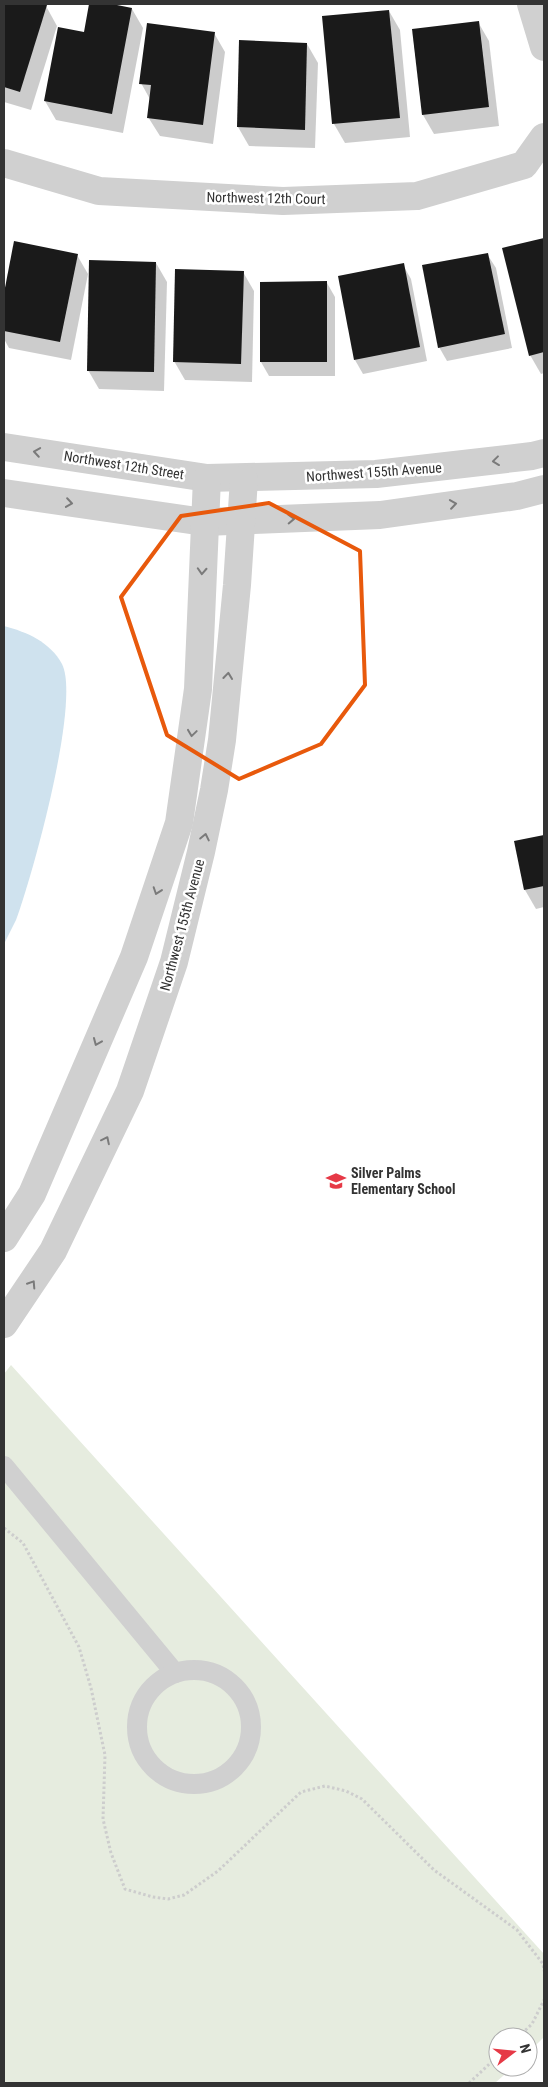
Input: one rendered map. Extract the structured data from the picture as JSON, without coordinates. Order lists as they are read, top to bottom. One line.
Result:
{"streets":{"street":["Northwest 12th Court","Northwest 12th Street","Northwest 155th Avenue"]},"crossings":[["Northwest 12th Street","Northwest 155th Avenue"]],"places":{"school or university":["Silver Palms Elementary School"]},"north":"right"}
